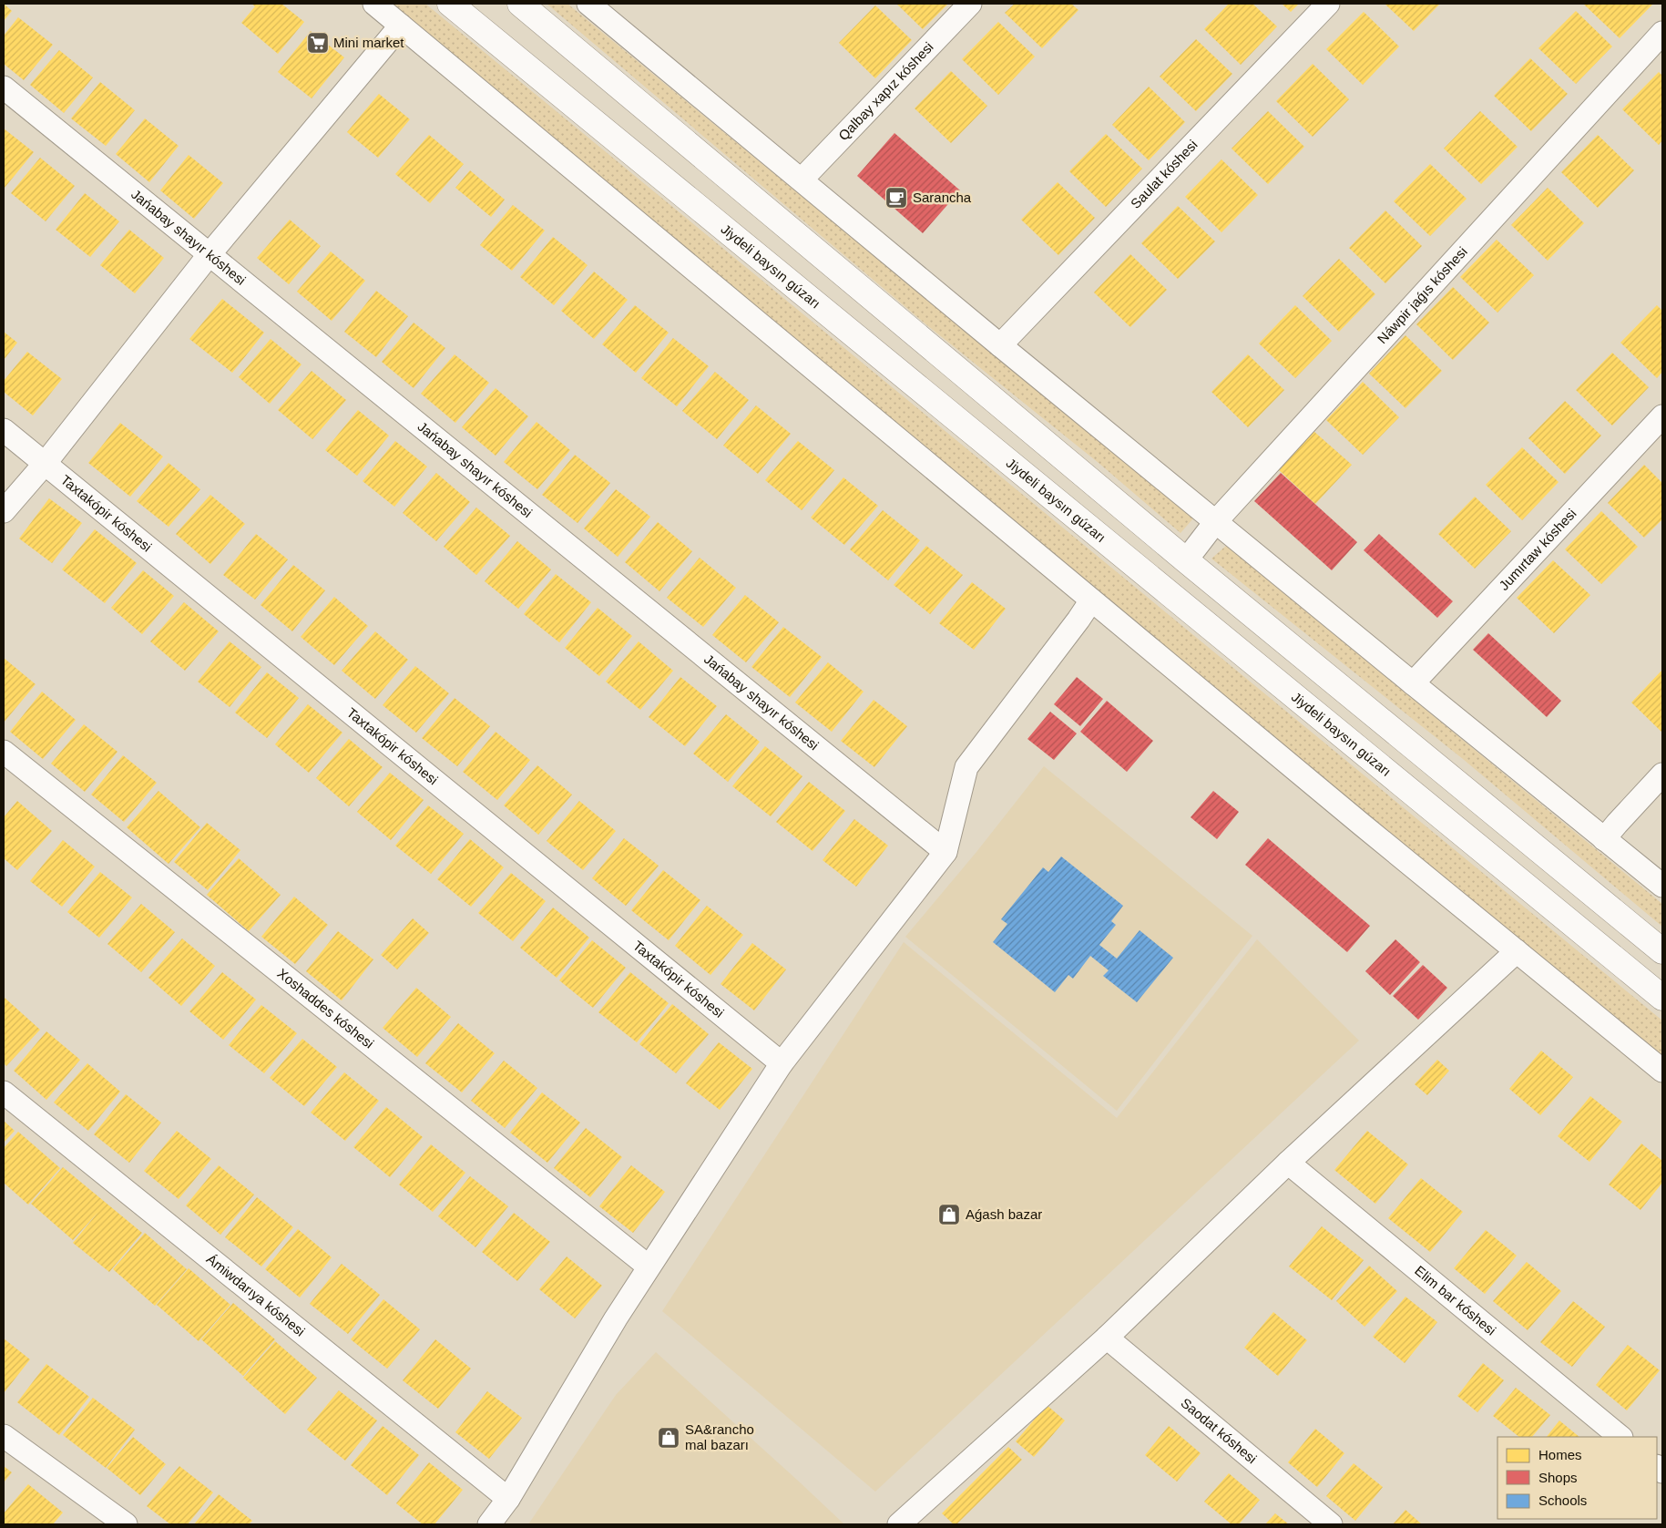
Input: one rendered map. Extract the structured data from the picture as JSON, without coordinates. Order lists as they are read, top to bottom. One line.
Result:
{"streets":{"main road":["Jiydeli baysın gúzarı"],"street":["Qalbay xapız kóshesi","Saulat kóshesi","Jańabay shayır kóshesi","Náwpir jaǵıs kóshesi","Taxtakópir kóshesi","Jumırtaw kóshesi","Xoshaddes kóshesi","Ámiwdarıya kóshesi","Elim bar kóshesi","Saodat kóshesi"]},"places":{"supermarket":["Mini market"],"cafe":["Sarancha"],"shop":["Aǵash bazar","SA&rancho mal bazarı"]},"legend":["Homes","Shops","Schools"]}
